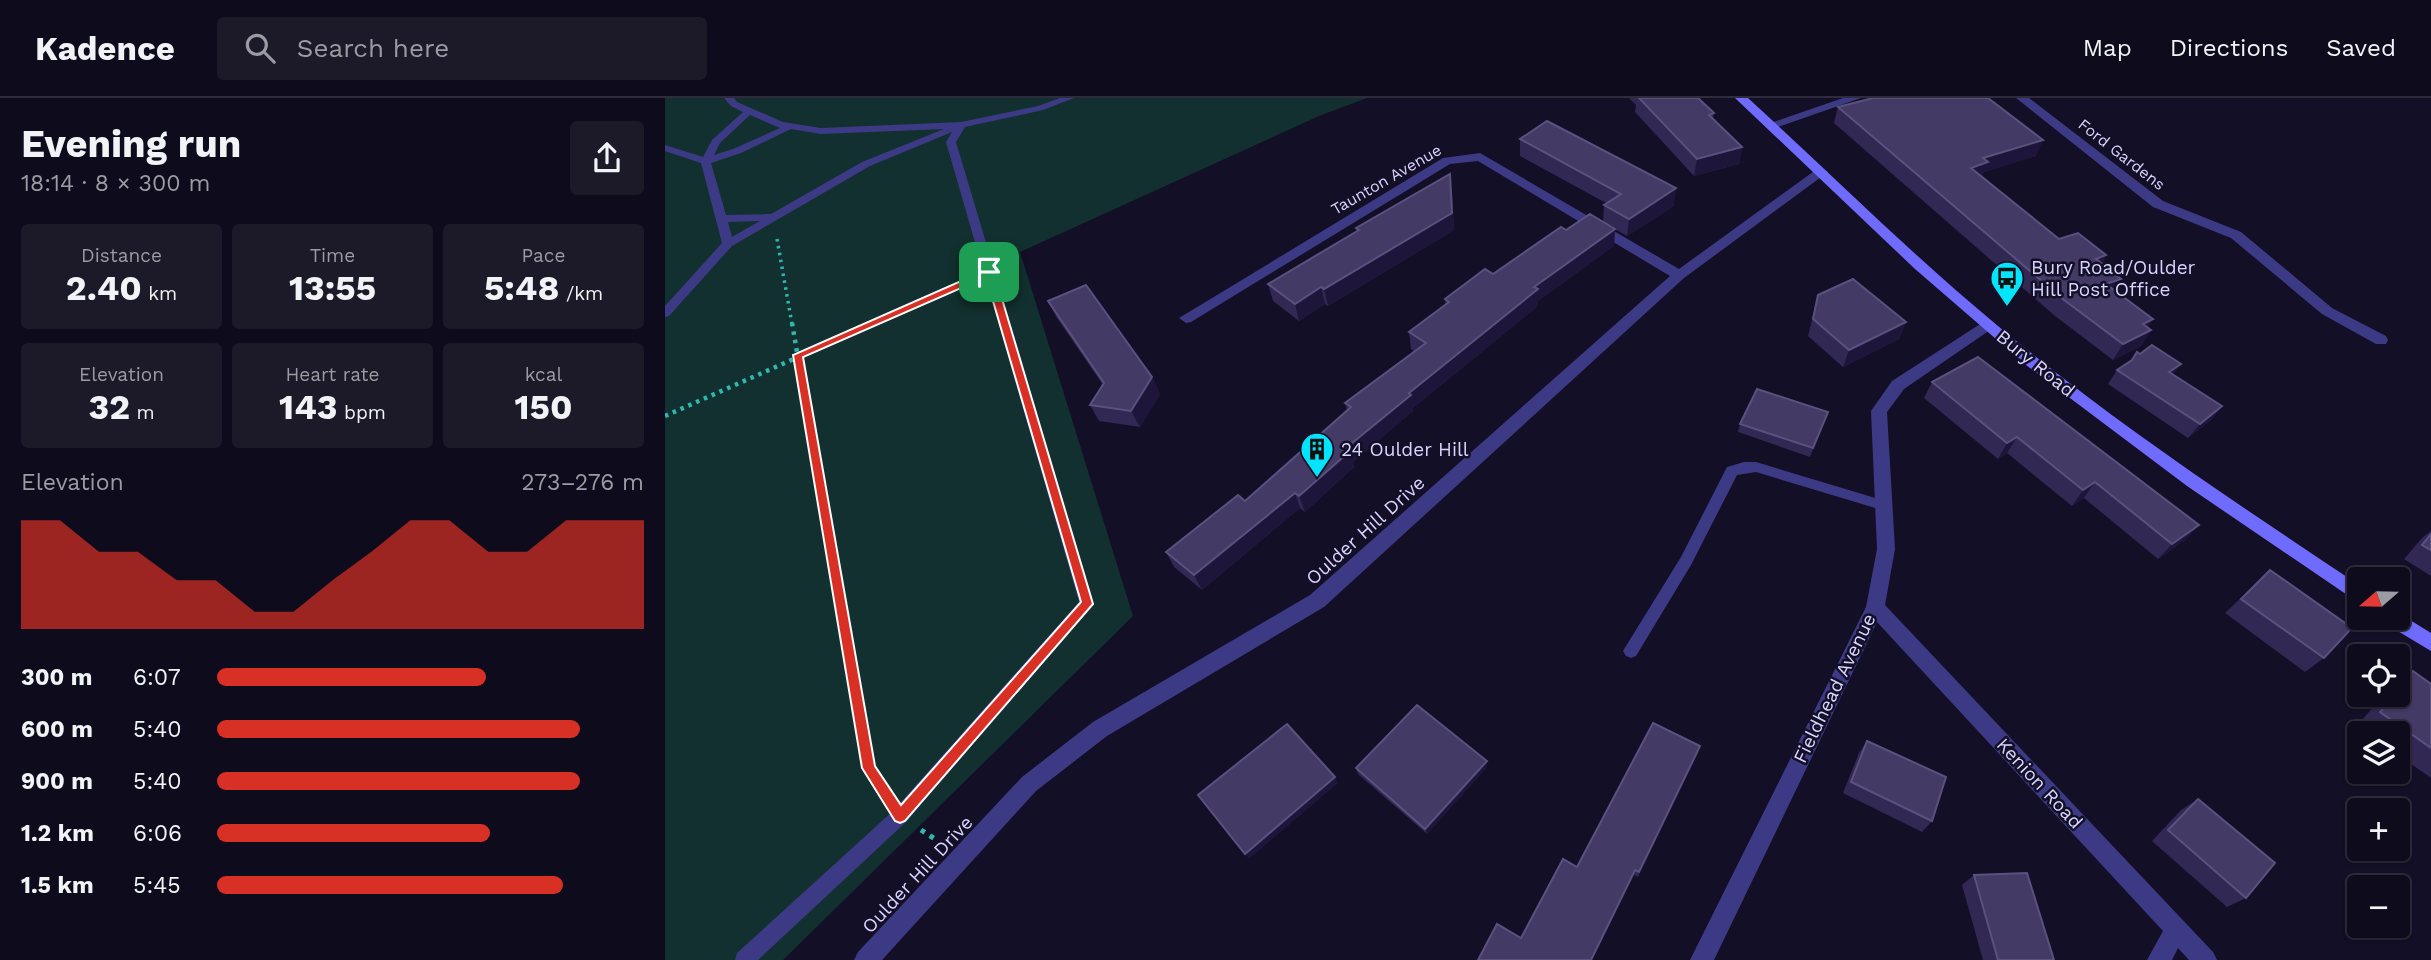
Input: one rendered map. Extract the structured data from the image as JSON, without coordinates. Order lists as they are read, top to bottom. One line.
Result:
{"streets":{"main road":["Bury Road"],"street":["Ford Gardens","Taunton Avenue","Oulder Hill Drive","Fieldhead Avenue","Kenion Road"]},"crossings":[["Taunton Avenue","Oulder Hill Drive"],["Bury Road","Oulder Hill Drive"],["Bury Road","Fieldhead Avenue"],["Fieldhead Avenue","Kenion Road"]],"places":{"bus stop":["Bury Road/Oulder Hill Post Office"],"building":["24 Oulder Hill"]},"north":"left","page":{"header":"Kadence","search":"Search here","nav":["Map","Directions","Saved"],"heading":["Evening run","18:14 · 8 × 300 m"],"stats":[["Distance","2.40 km"],["Time","13:55"],["Pace","5:48 /km"],["Elevation","32 m"],["Heart rate","143 bpm"],["kcal","150"]],"chart":["Elevation","273–276 m"],"map_buttons":["+","−"],"list":[{"name":"300 m","note":"6:07"},{"name":"600 m","note":"5:40"},{"name":"900 m","note":"5:40"},{"name":"1.2 km","note":"6:06"},{"name":"1.5 km","note":"5:45"}]}}
